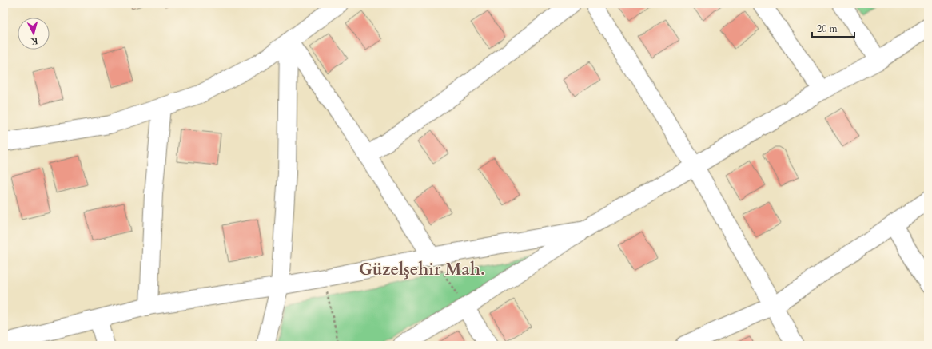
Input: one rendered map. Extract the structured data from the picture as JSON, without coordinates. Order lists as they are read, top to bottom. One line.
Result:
{"districts":["Güzelşehir Mah."],"scale_bar":"20 m","north":"bottom"}
